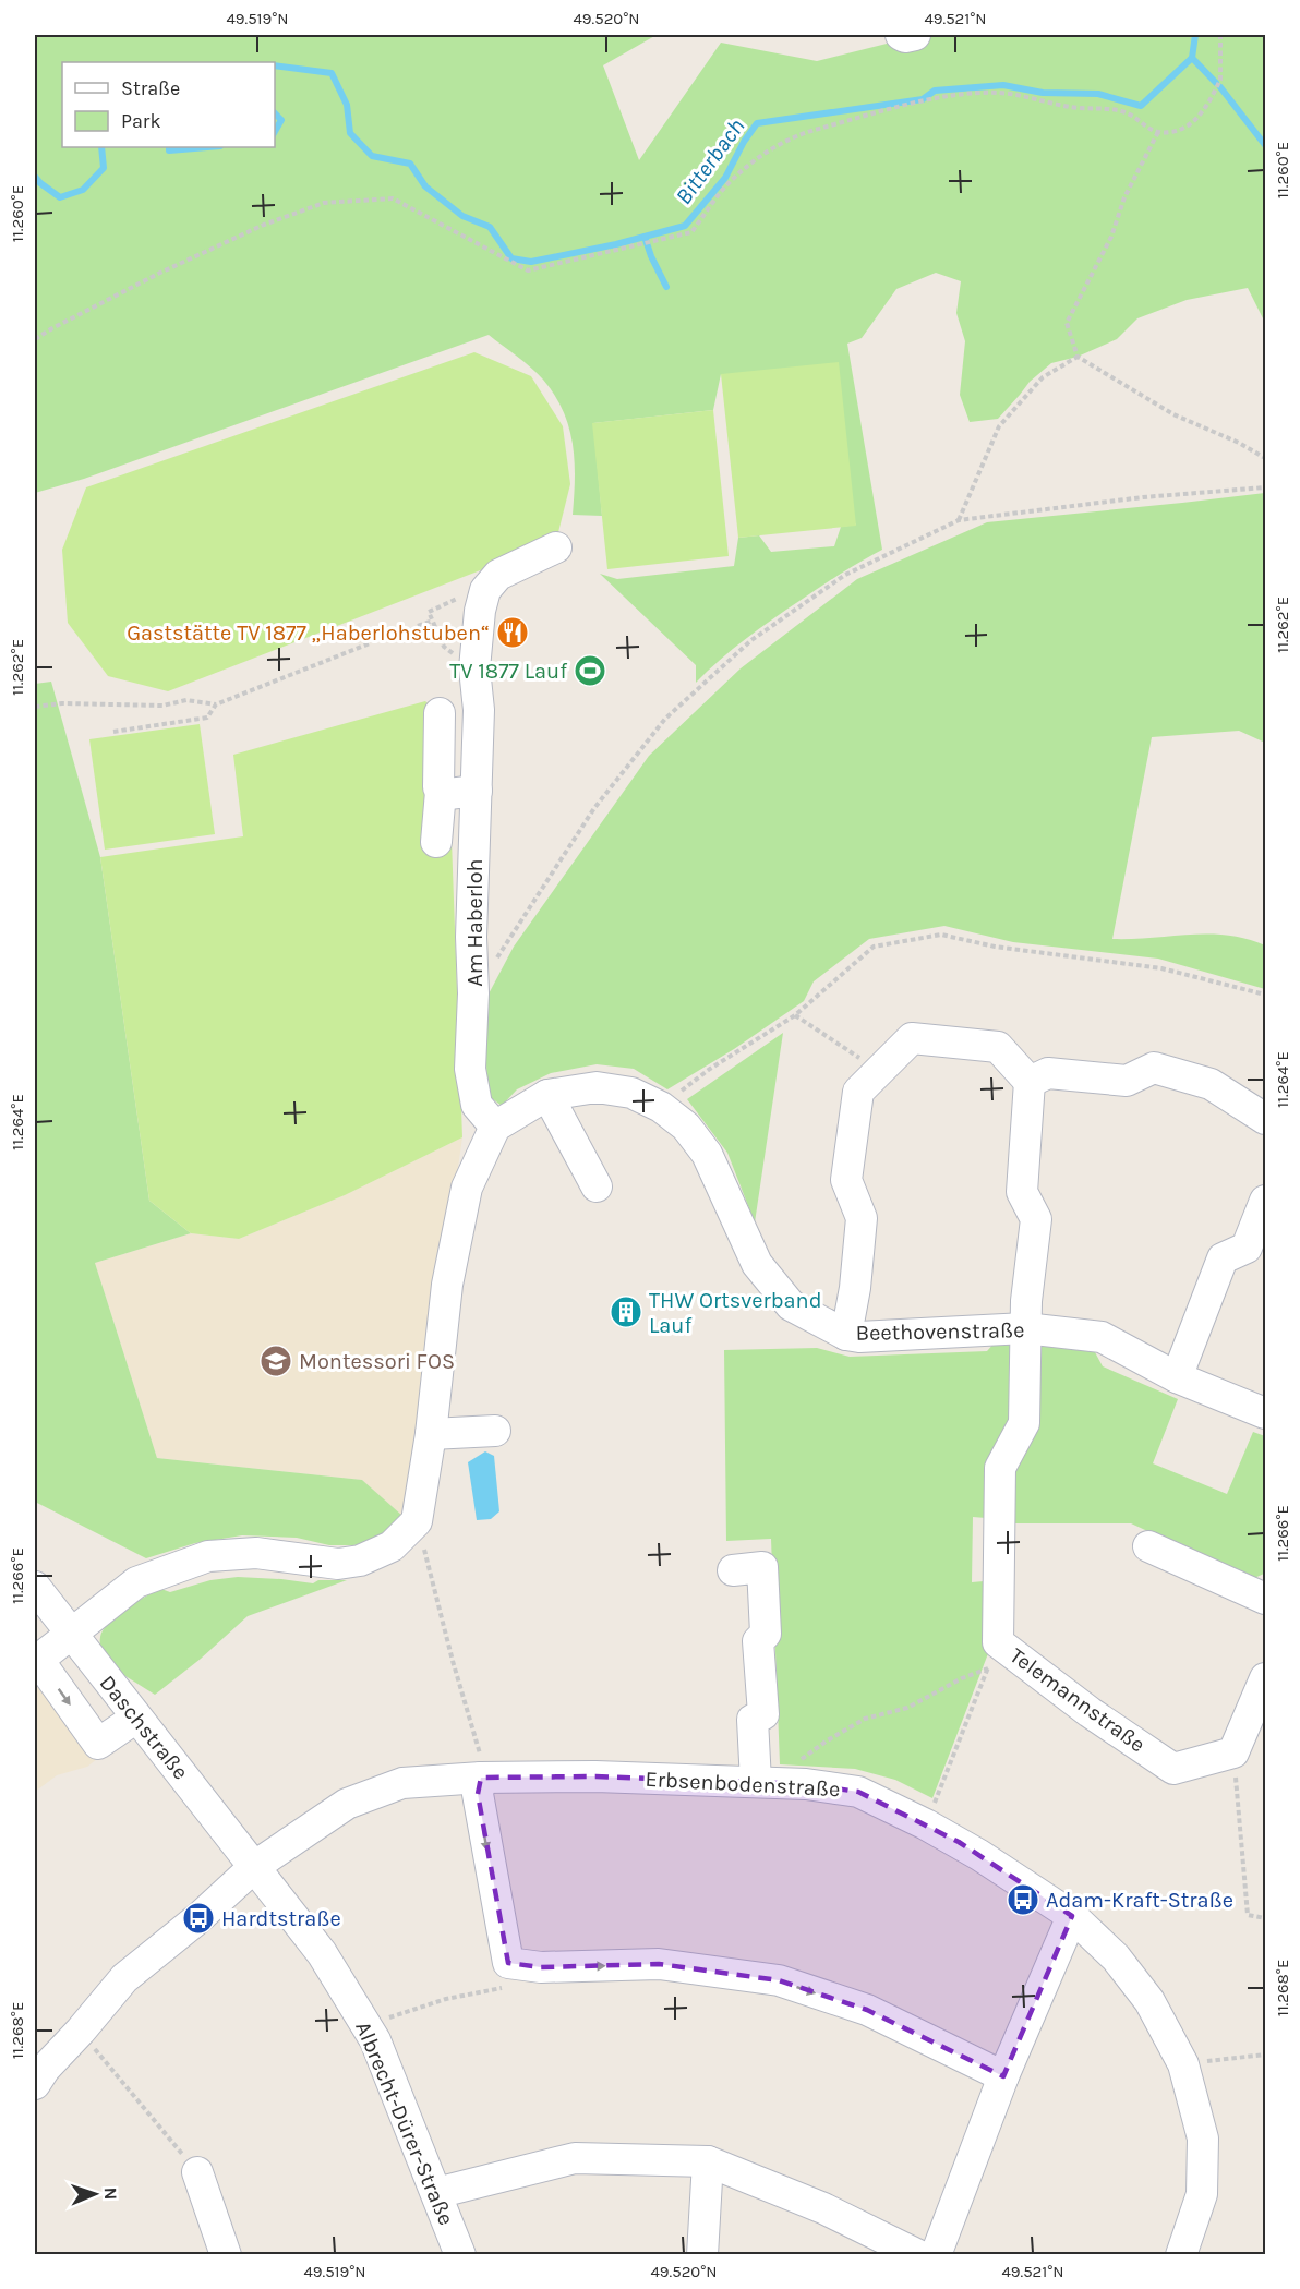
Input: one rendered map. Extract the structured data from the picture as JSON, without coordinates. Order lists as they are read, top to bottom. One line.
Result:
{"streets":{"street":["Am Haberloh","Beethovenstraße","Telemannstraße","Daschstraße","Erbsenbodenstraße","Albrecht-Dürer-Straße"]},"crossings":[["Am Haberloh","Beethovenstraße"],["Beethovenstraße","Telemannstraße"],["Daschstraße","Erbsenbodenstraße"],["Daschstraße","Albrecht-Dürer-Straße"],["Erbsenbodenstraße","Albrecht-Dürer-Straße"]],"water":["Bitterbach"],"places":{"restaurant":["Gaststätte TV 1877 „Haberlohstuben“"],"sports":["TV 1877 Lauf"],"building":["THW Ortsverband Lauf"],"school or university":["Montessori FOS"],"bus stop":["Adam-Kraft-Straße","Hardtstraße"]},"legend":["Straße","Park"],"north":"right","coordinates":["49.519°N","49.520°N","49.521°N","11.260°E","11.262°E","11.264°E","11.266°E","11.268°E"]}
